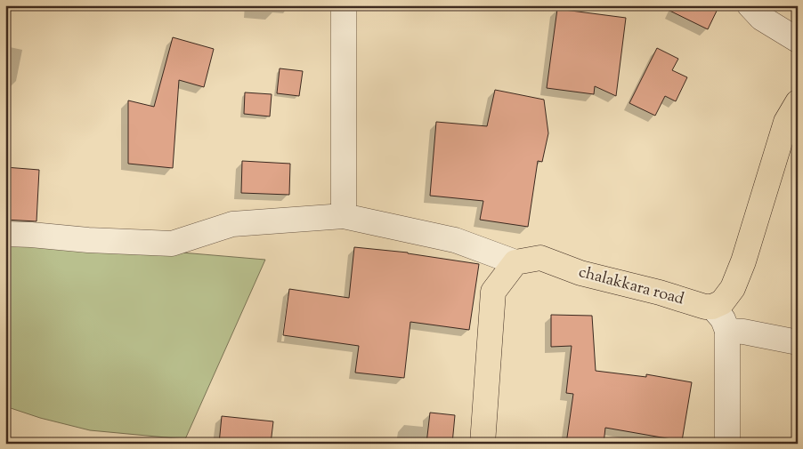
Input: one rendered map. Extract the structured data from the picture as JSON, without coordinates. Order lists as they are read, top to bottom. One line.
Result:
{"streets":{"main road":["chalakkara road"]}}
